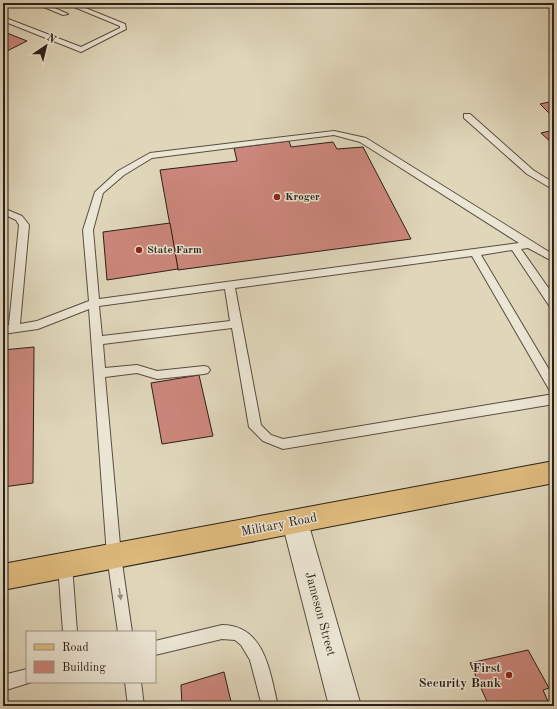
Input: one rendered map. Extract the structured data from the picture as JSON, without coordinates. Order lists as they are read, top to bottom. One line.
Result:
{"streets":{"main road":["Military Road"],"street":["Jameson Street"]},"crossings":[["Military Road","Jameson Street"]],"places":["Kroger","State Farm","First Security Bank"],"legend":["Road","Building"],"north":"top right"}
